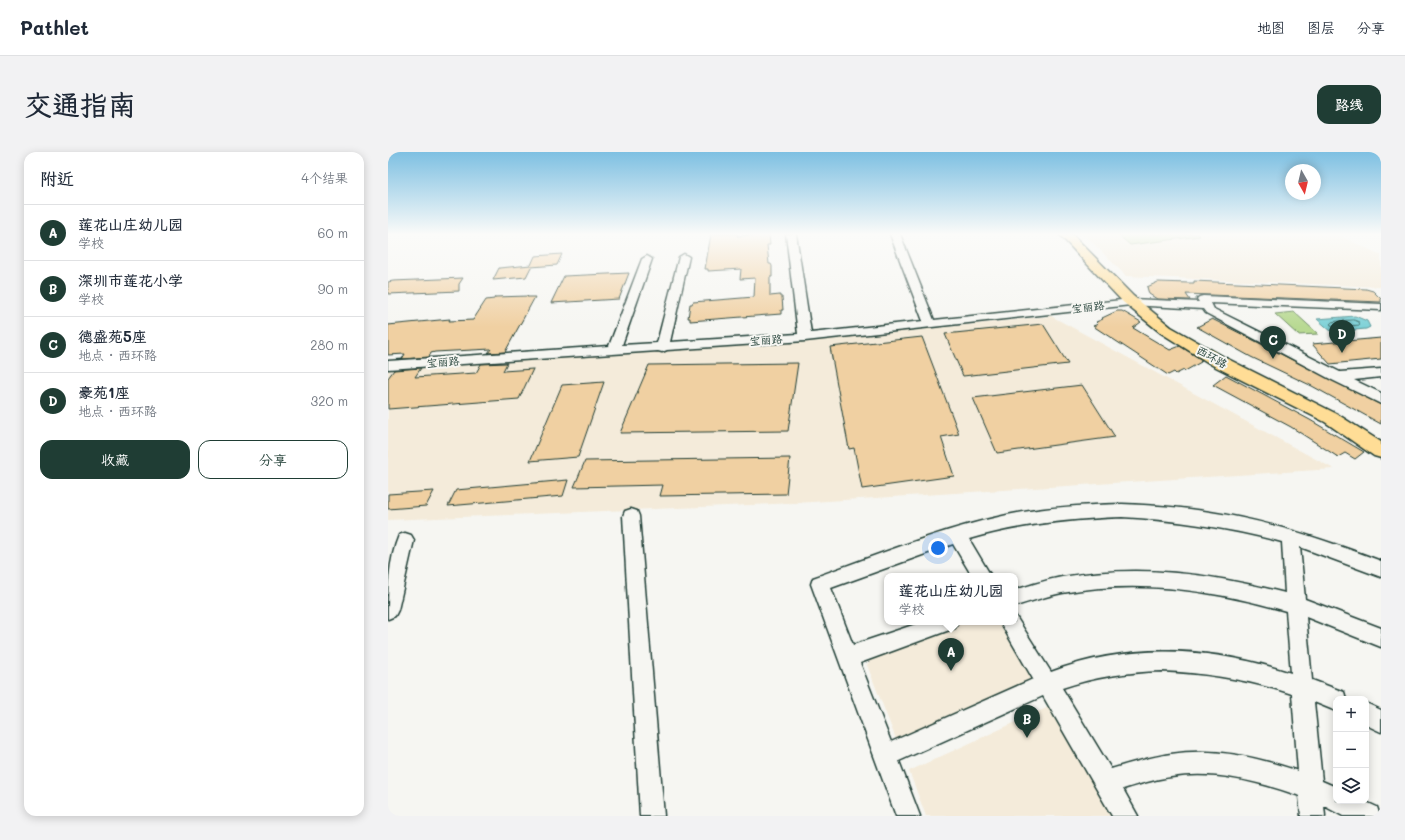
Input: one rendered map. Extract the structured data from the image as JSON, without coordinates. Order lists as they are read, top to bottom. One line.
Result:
{"streets":{"main road":["西环路"],"street":["宝丽路"]},"crossings":[["宝丽路","西环路"]],"north":"bottom","page":{"header":"Pathlet","nav":["地图","图层","分享"],"buttons":["路线",["收藏","分享"]],"title":"交通指南","heading":["附近","4个结果"],"list":[{"mark":"A","name":"莲花山庄幼儿园","note":"学校","value":"60 m"},{"mark":"B","name":"深圳市莲花小学","note":"学校","value":"90 m"},{"mark":"C","name":"德盛苑5座","note":"地点 · 西环路","value":"280 m"},{"mark":"D","name":"豪苑1座","note":"地点 · 西环路","value":"320 m"}],"pins":["D","C","A","B"],"popup":["莲花山庄幼儿园","学校"],"map_buttons":["+","−"]}}
